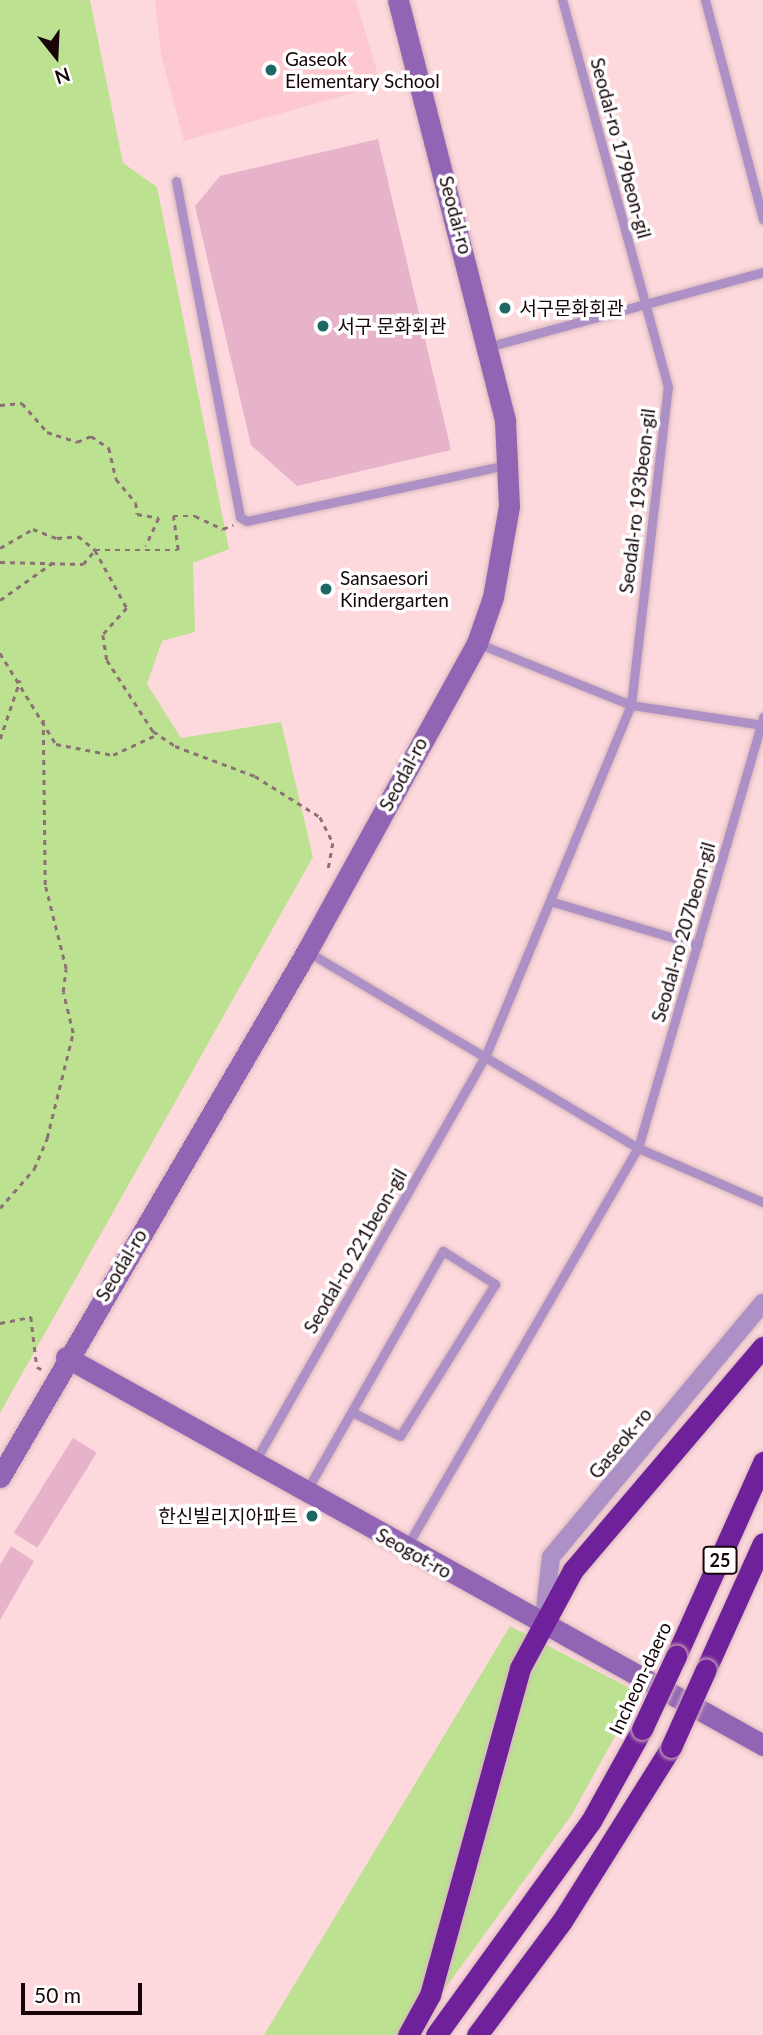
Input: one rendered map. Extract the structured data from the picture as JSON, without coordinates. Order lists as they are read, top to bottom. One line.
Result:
{"streets":{"highway":["25","Incheon-daero"],"street":["Seodal-ro","Gaseok-ro","Seogot-ro"],"lane":["Seodal-ro 179beon-gil","Seodal-ro 193beon-gil","Seodal-ro 207beon-gil","Seodal-ro 221beon-gil"]},"crossings":[["Seodal-ro 179beon-gil","Seodal-ro 193beon-gil"],["Seodal-ro","Seogot-ro"],["Seodal-ro 221beon-gil","Seogot-ro"],["Gaseok-ro","Seogot-ro"]],"places":["Gaseok Elementary School","서구문화회관","서구 문화회관","Sansaesori Kindergarten","한신빌리지아파트"],"scale_bar":"50 m","north":"bottom"}
